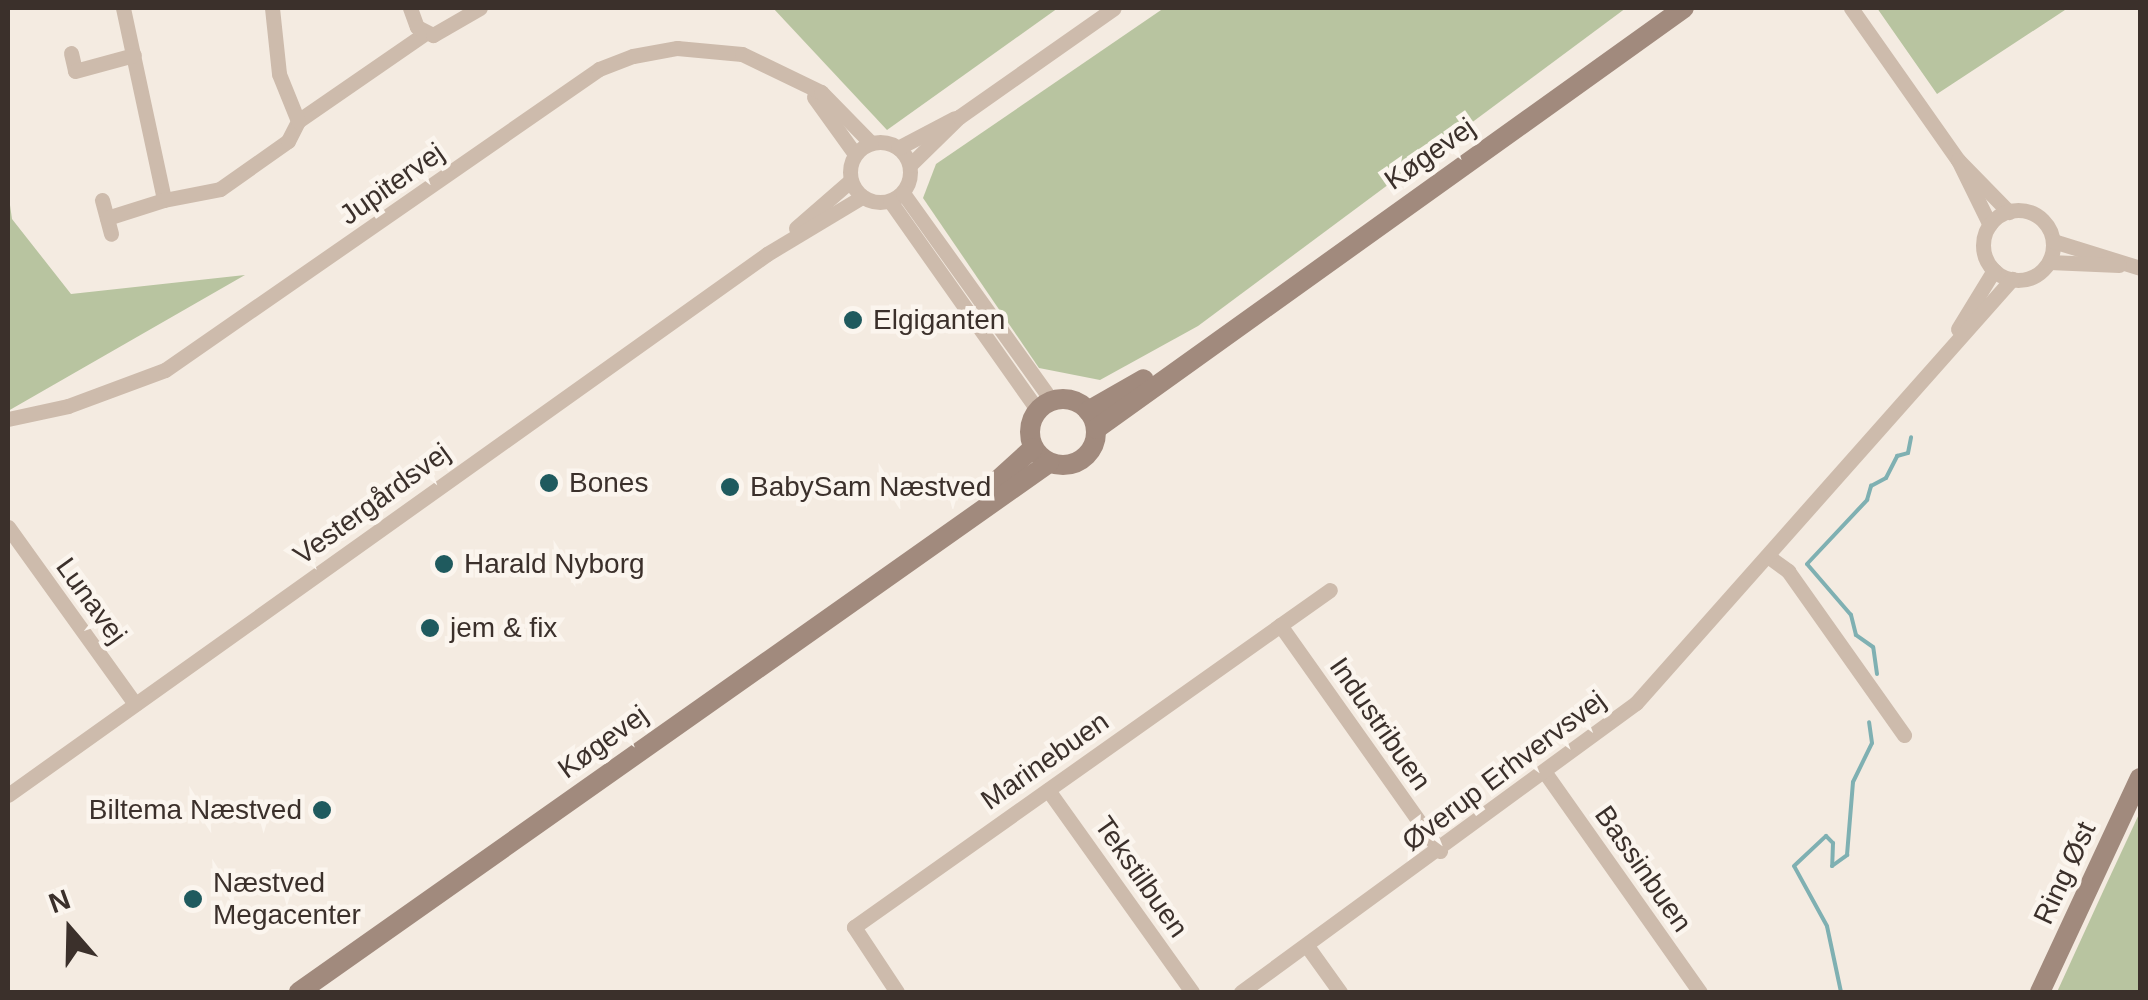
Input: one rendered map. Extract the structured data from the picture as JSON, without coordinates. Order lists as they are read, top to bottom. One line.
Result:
{"streets":{"street":["Køgevej","Jupitervej","Vestergårdsvej","Lunavej","Industribuen","Marinebuen","Øverup Erhvervsvej","Bassinbuen","Ring Øst","Tekstilbuen"]},"crossings":[["Jupitervej","Vestergårdsvej"],["Vestergårdsvej","Lunavej"],["Industribuen","Marinebuen"],["Industribuen","Øverup Erhvervsvej"],["Marinebuen","Tekstilbuen"],["Øverup Erhvervsvej","Bassinbuen"]],"places":["Elgiganten","Bones","BabySam Næstved","Harald Nyborg","jem & fix","Biltema Næstved","Næstved Megacenter"],"north":"top"}
